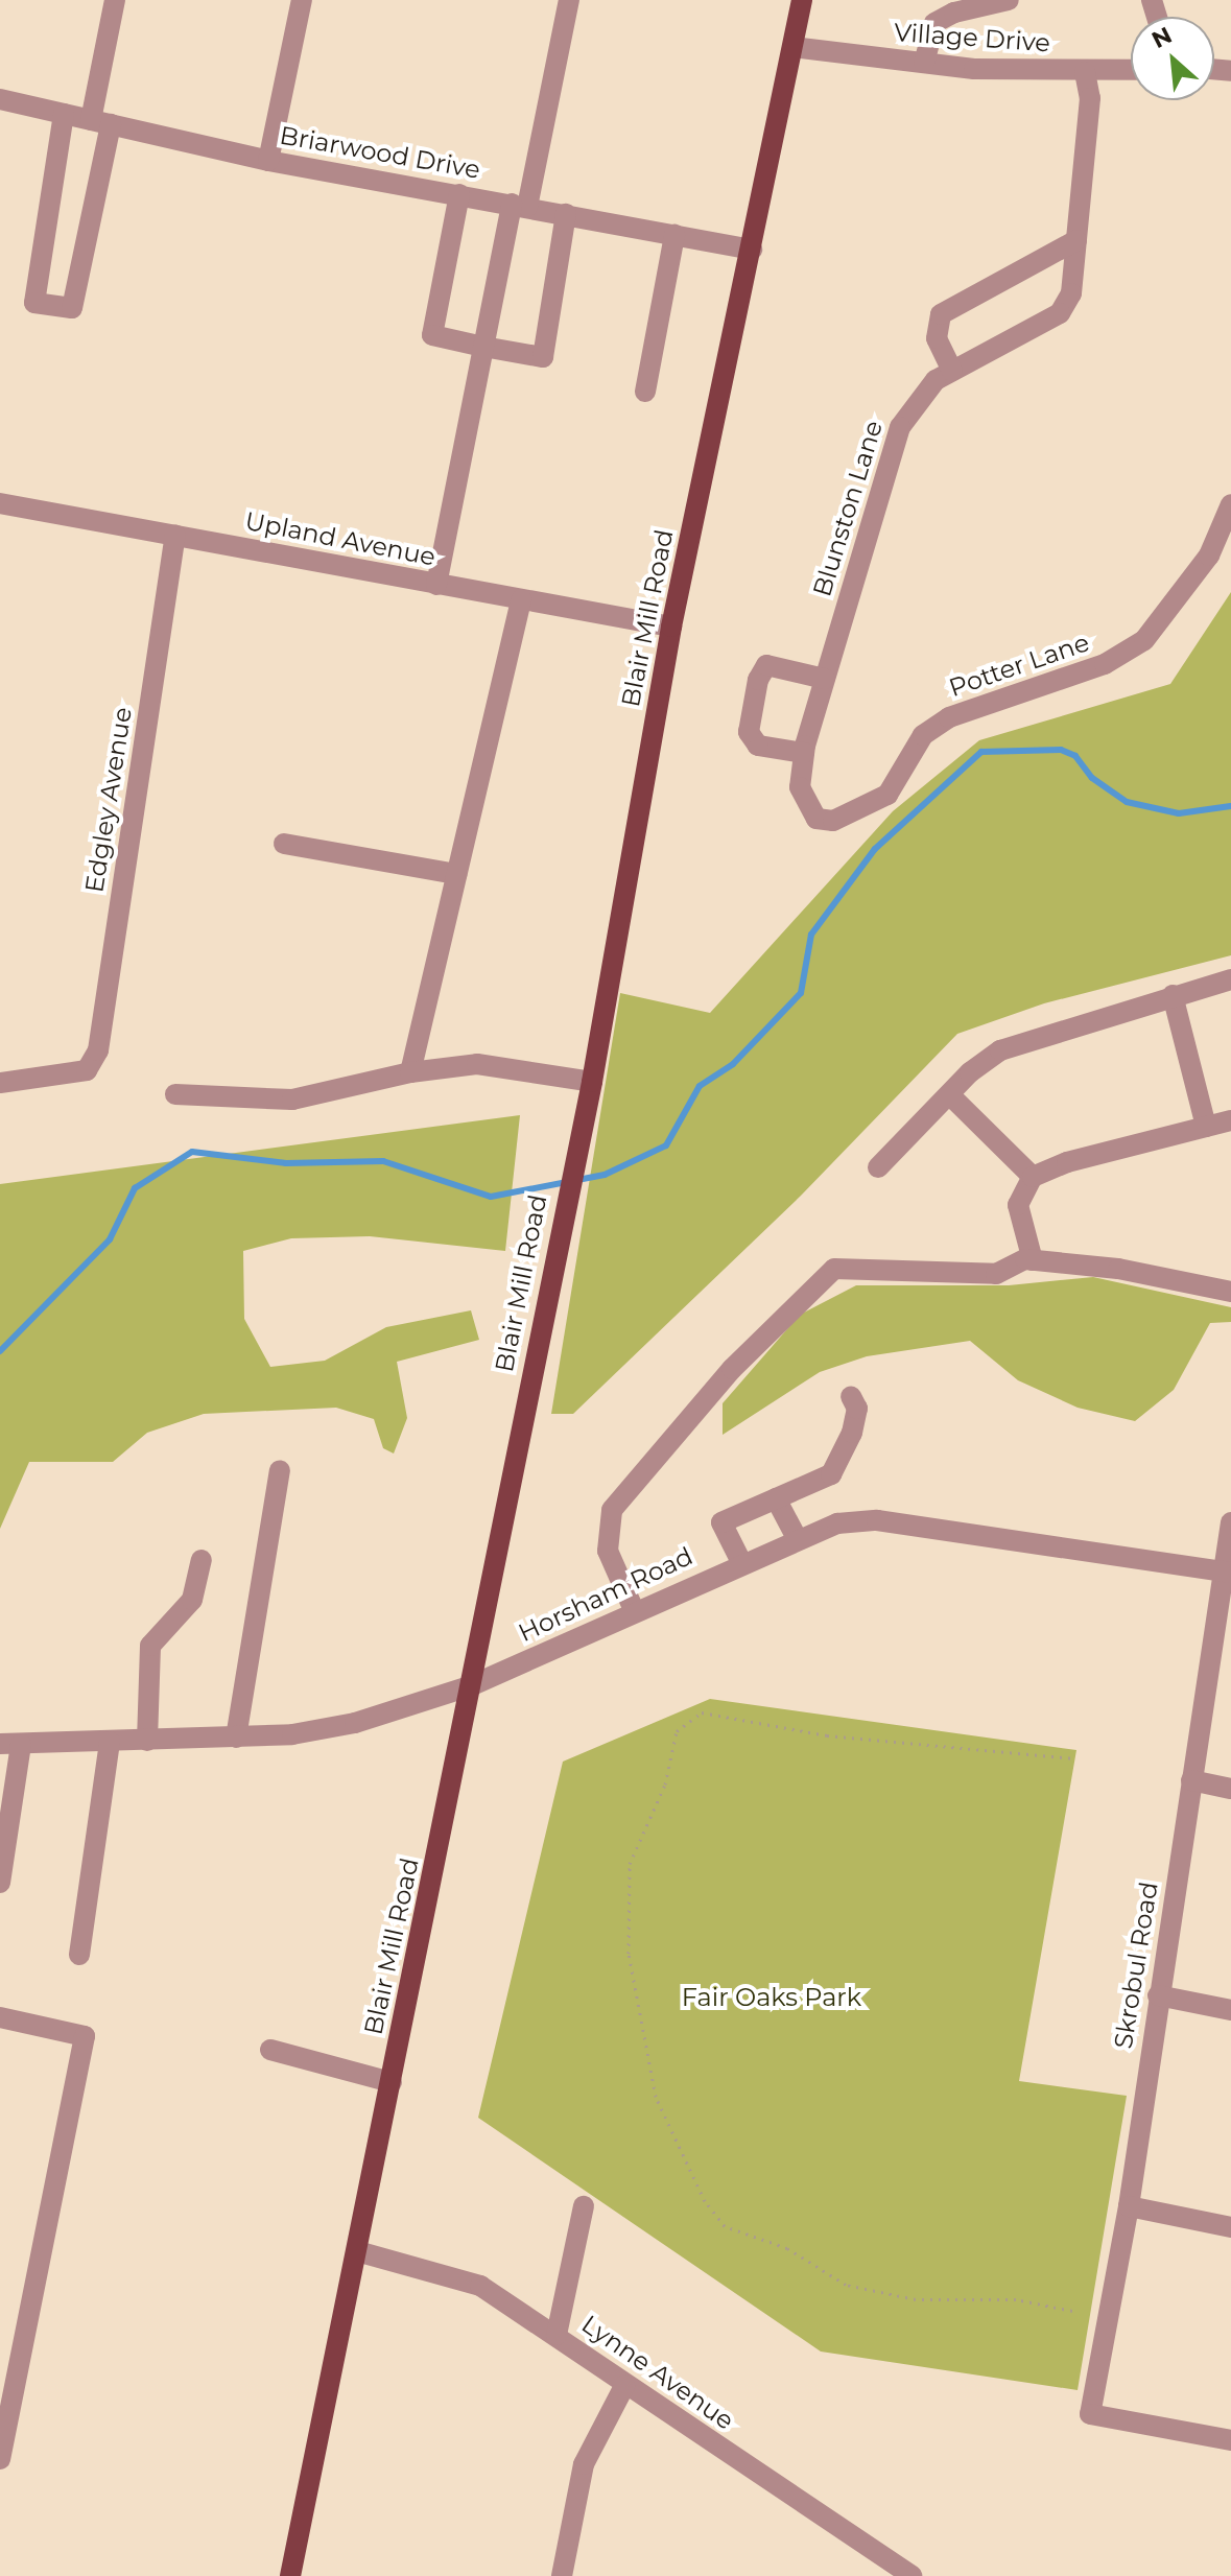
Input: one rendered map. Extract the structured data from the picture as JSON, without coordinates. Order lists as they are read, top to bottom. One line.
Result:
{"streets":{"main road":["Blair Mill Road"],"street":["Village Drive","Briarwood Drive","Blunston Lane","Upland Avenue","Potter Lane","Edgley Avenue","Horsham Road","Skrobul Road","Lynne Avenue"]},"crossings":[["Village Drive","Blunston Lane"],["Village Drive","Blair Mill Road"],["Briarwood Drive","Blair Mill Road"],["Blunston Lane","Potter Lane"],["Upland Avenue","Blair Mill Road"],["Upland Avenue","Edgley Avenue"],["Blair Mill Road","Horsham Road"],["Blair Mill Road","Lynne Avenue"],["Horsham Road","Skrobul Road"]],"parks":["Fair Oaks Park"],"north":"top left"}
